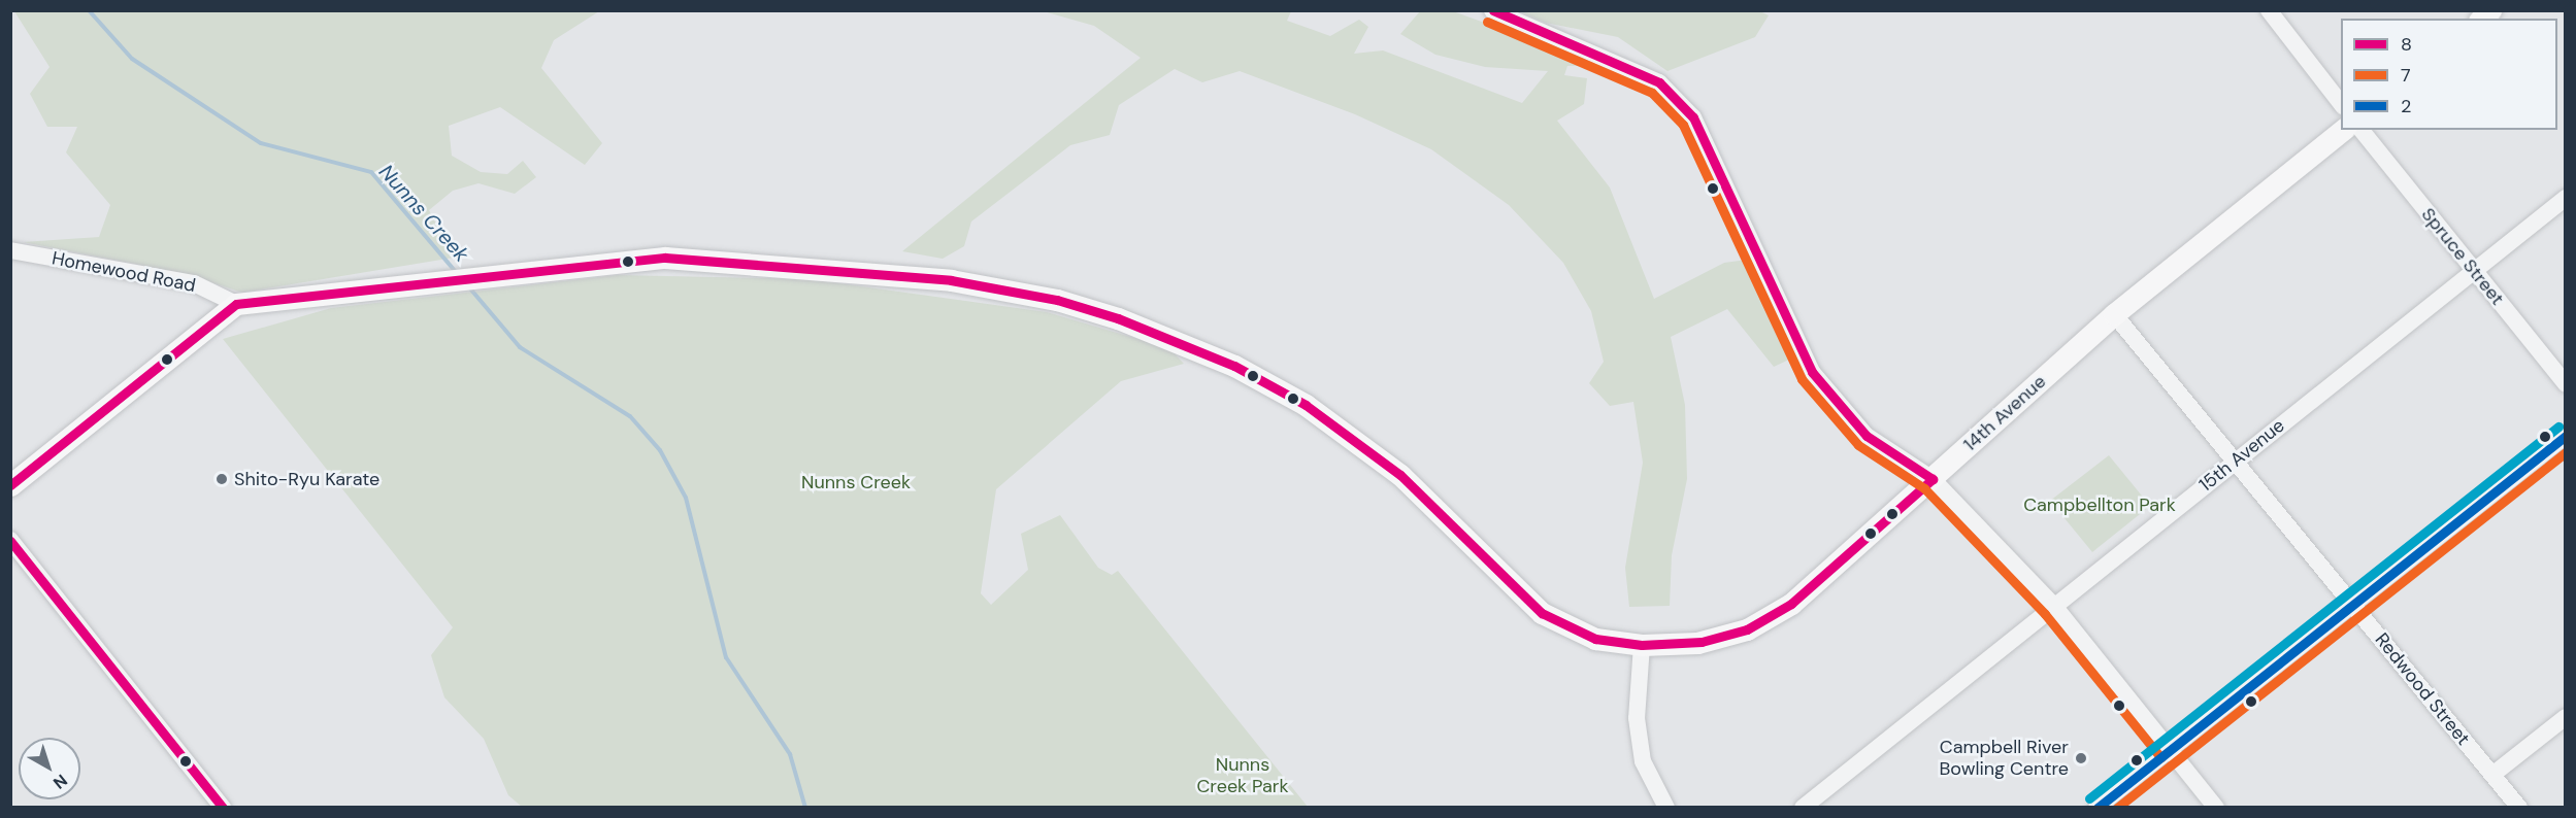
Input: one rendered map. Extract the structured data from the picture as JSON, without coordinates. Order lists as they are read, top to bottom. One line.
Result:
{"streets":{"main road":["14th Avenue"],"street":["Spruce Street","Homewood Road","15th Avenue","Redwood Street"]},"crossings":[["Spruce Street","15th Avenue"],["14th Avenue","Redwood Street"],["15th Avenue","Redwood Street"]],"water":["Nunns Creek"],"parks":["Nunns Creek","Campbellton Park","Nunns Creek Park"],"places":["Shito-Ryu Karate","Campbell River Bowling Centre"],"lines":["transit line 8","transit line 7","transit line 2"],"legend":["8","7","2"],"north":"bottom right"}
